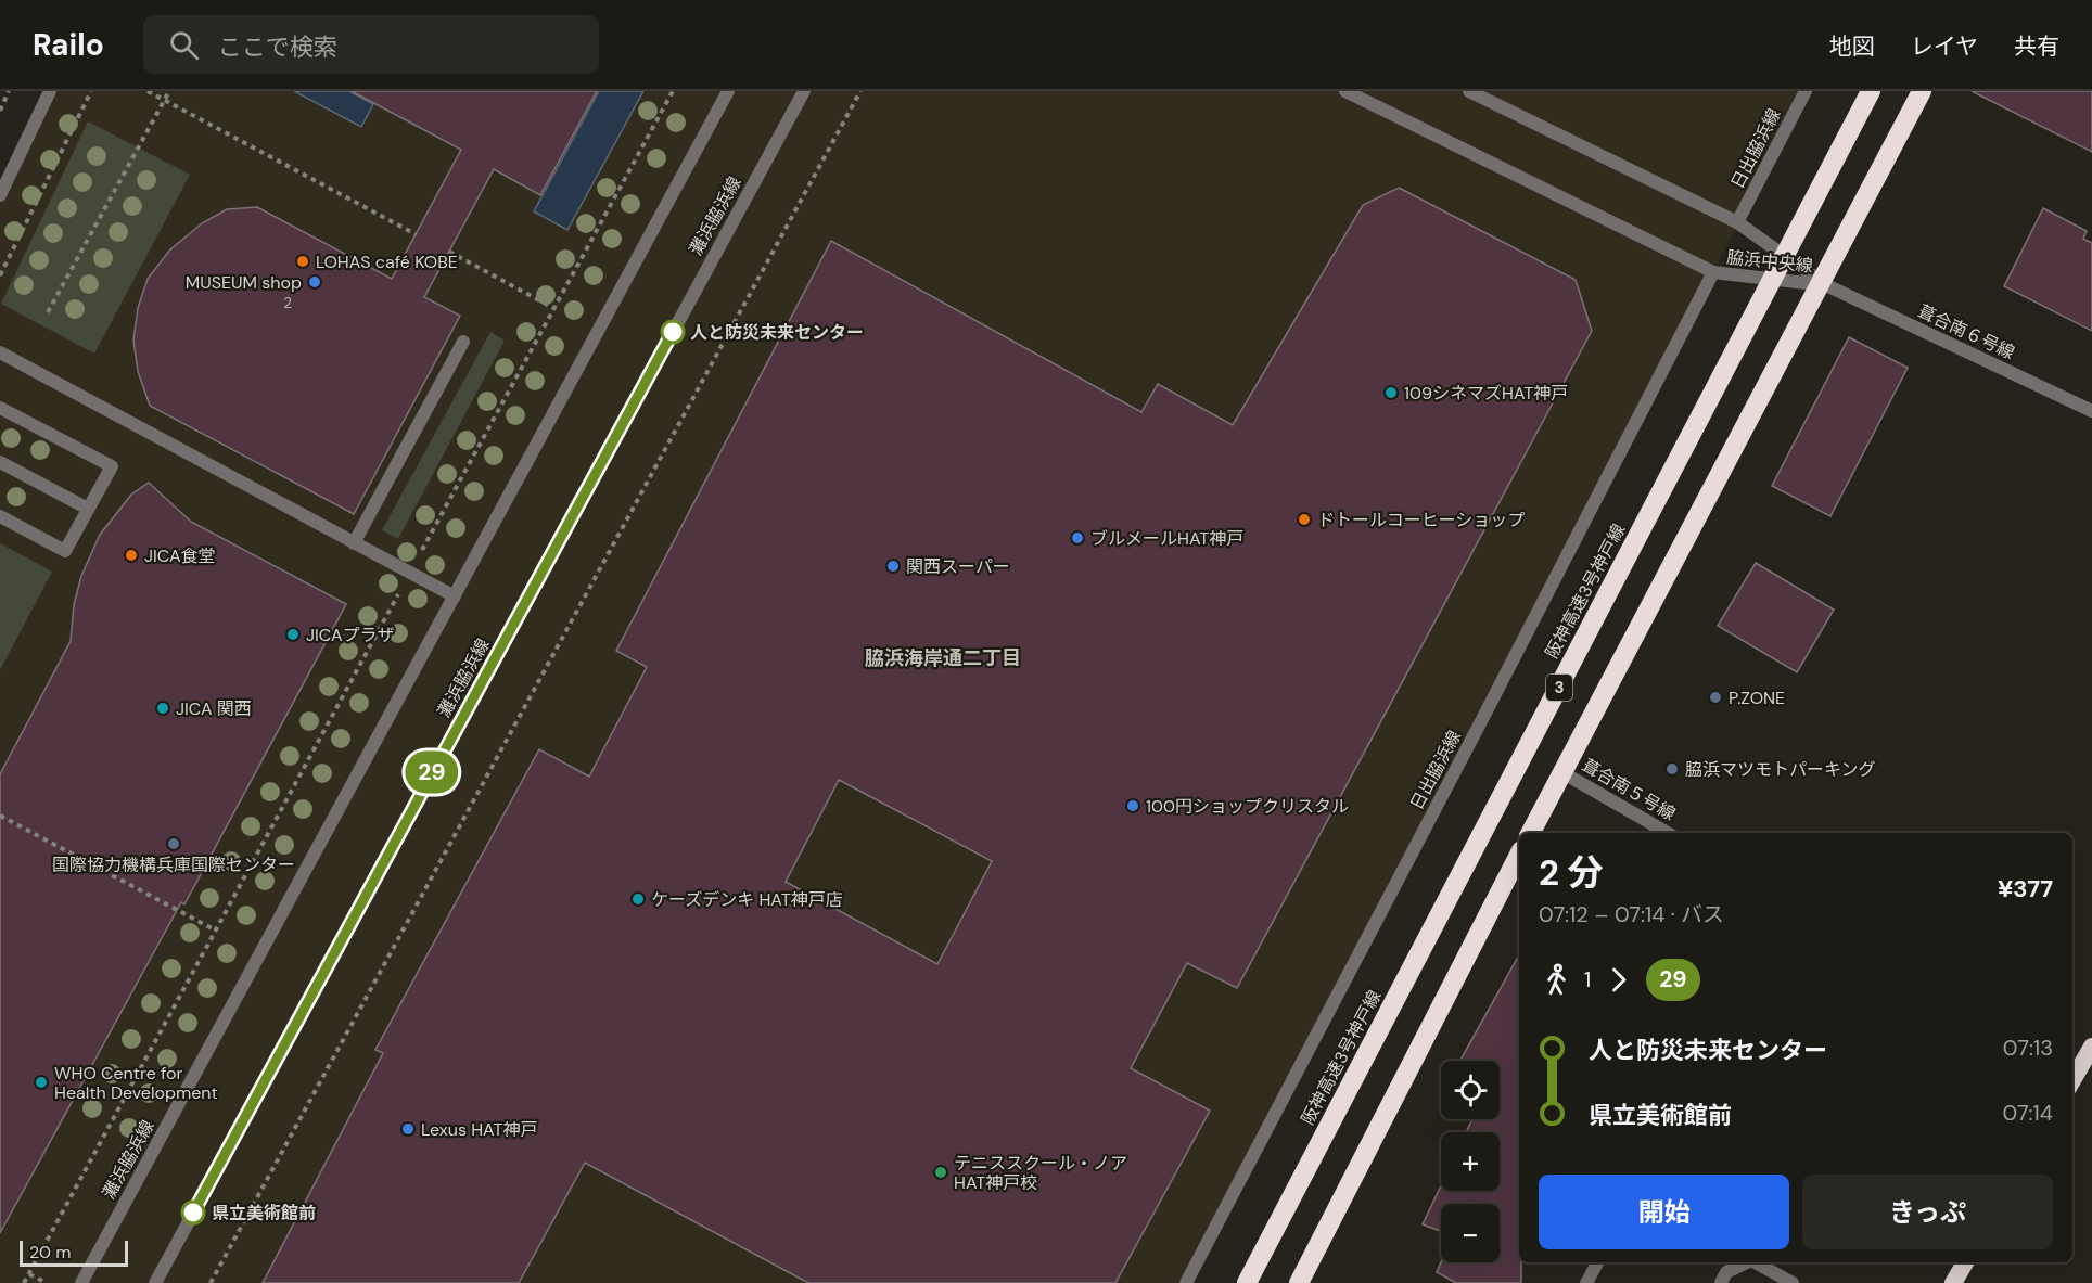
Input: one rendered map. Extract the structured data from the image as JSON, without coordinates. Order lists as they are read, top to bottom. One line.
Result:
{"streets":{"highway":["阪神高速3号神戸線","3"],"street":["日出脇浜線","灘浜脇浜線","脇浜中央線","葺合南６号線","葺合南５号線"]},"crossings":[["日出脇浜線","脇浜中央線"],["脇浜中央線","葺合南６号線"]],"districts":["脇浜海岸通二丁目"],"places":["LOHAS café KOBE","MUSEUM shop","人と防災未来センター","109シネマズHAT神戸","ドトールコーヒーショップ","ブルメールHAT神戸","JICA食堂","関西スーパー","JICAプラザ","P.ZONE","JICA 関西","脇浜マツモトパーキング","100円ショップクリスタル","国際協力機構兵庫国際センター","ケーズデンキ HAT神戸店","WHO Centre for Health Development","Lexus HAT神戸","テニススクール・ノア HAT神戸校","県立美術館前"],"lines":["bus line 29"],"house_numbers":["2"],"scale_bar":"20 m","page":{"header":"Railo","search":"ここで検索","nav":["地図","レイヤ","共有"],"on_map":"29","heading":["2 分","07:12 – 07:14 · バス","¥377"],"legs":["1","29"],"list":[{"name":"人と防災未来センター","value":"07:13"},{"name":"県立美術館前","value":"07:14"}],"map_buttons":["+","−"],"buttons":["開始","きっぷ"],"scale":"20 m"}}
